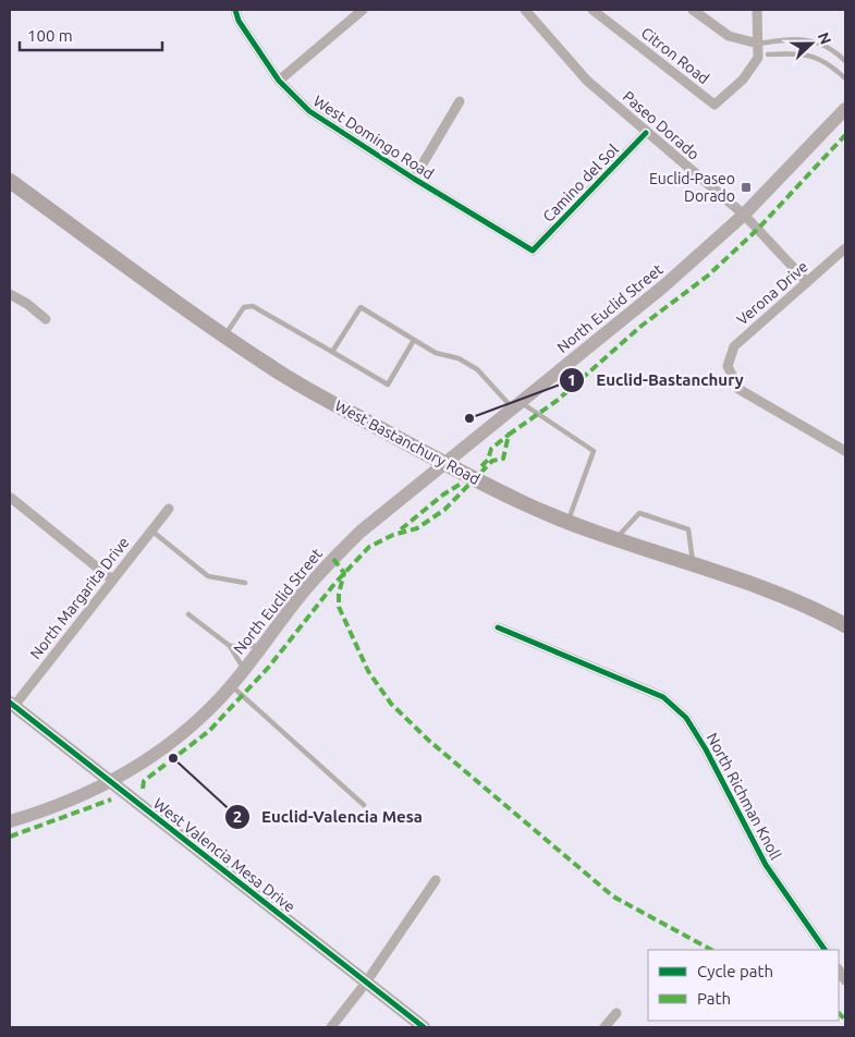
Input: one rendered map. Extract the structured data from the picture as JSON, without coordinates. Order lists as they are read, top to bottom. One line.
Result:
{"streets":{"main road":["North Euclid Street","West Bastanchury Road","West Valencia Mesa Drive"],"street":["Citron Road","Paseo Dorado","West Domingo Road","Camino del Sol","Verona Drive","North Margarita Drive","North Richman Knoll"]},"crossings":[["Paseo Dorado","Camino del Sol"],["Paseo Dorado","Verona Drive"],["Paseo Dorado","North Euclid Street"],["West Domingo Road","Camino del Sol"],["North Euclid Street","West Bastanchury Road"],["North Euclid Street","West Valencia Mesa Drive"],["North Margarita Drive","West Valencia Mesa Drive"]],"places":{"transit":["Euclid-Paseo Dorado"],"other":["Euclid-Bastanchury","Euclid-Valencia Mesa"]},"legend":["Cycle path","Path"],"scale_bar":"100 m","north":"right"}
